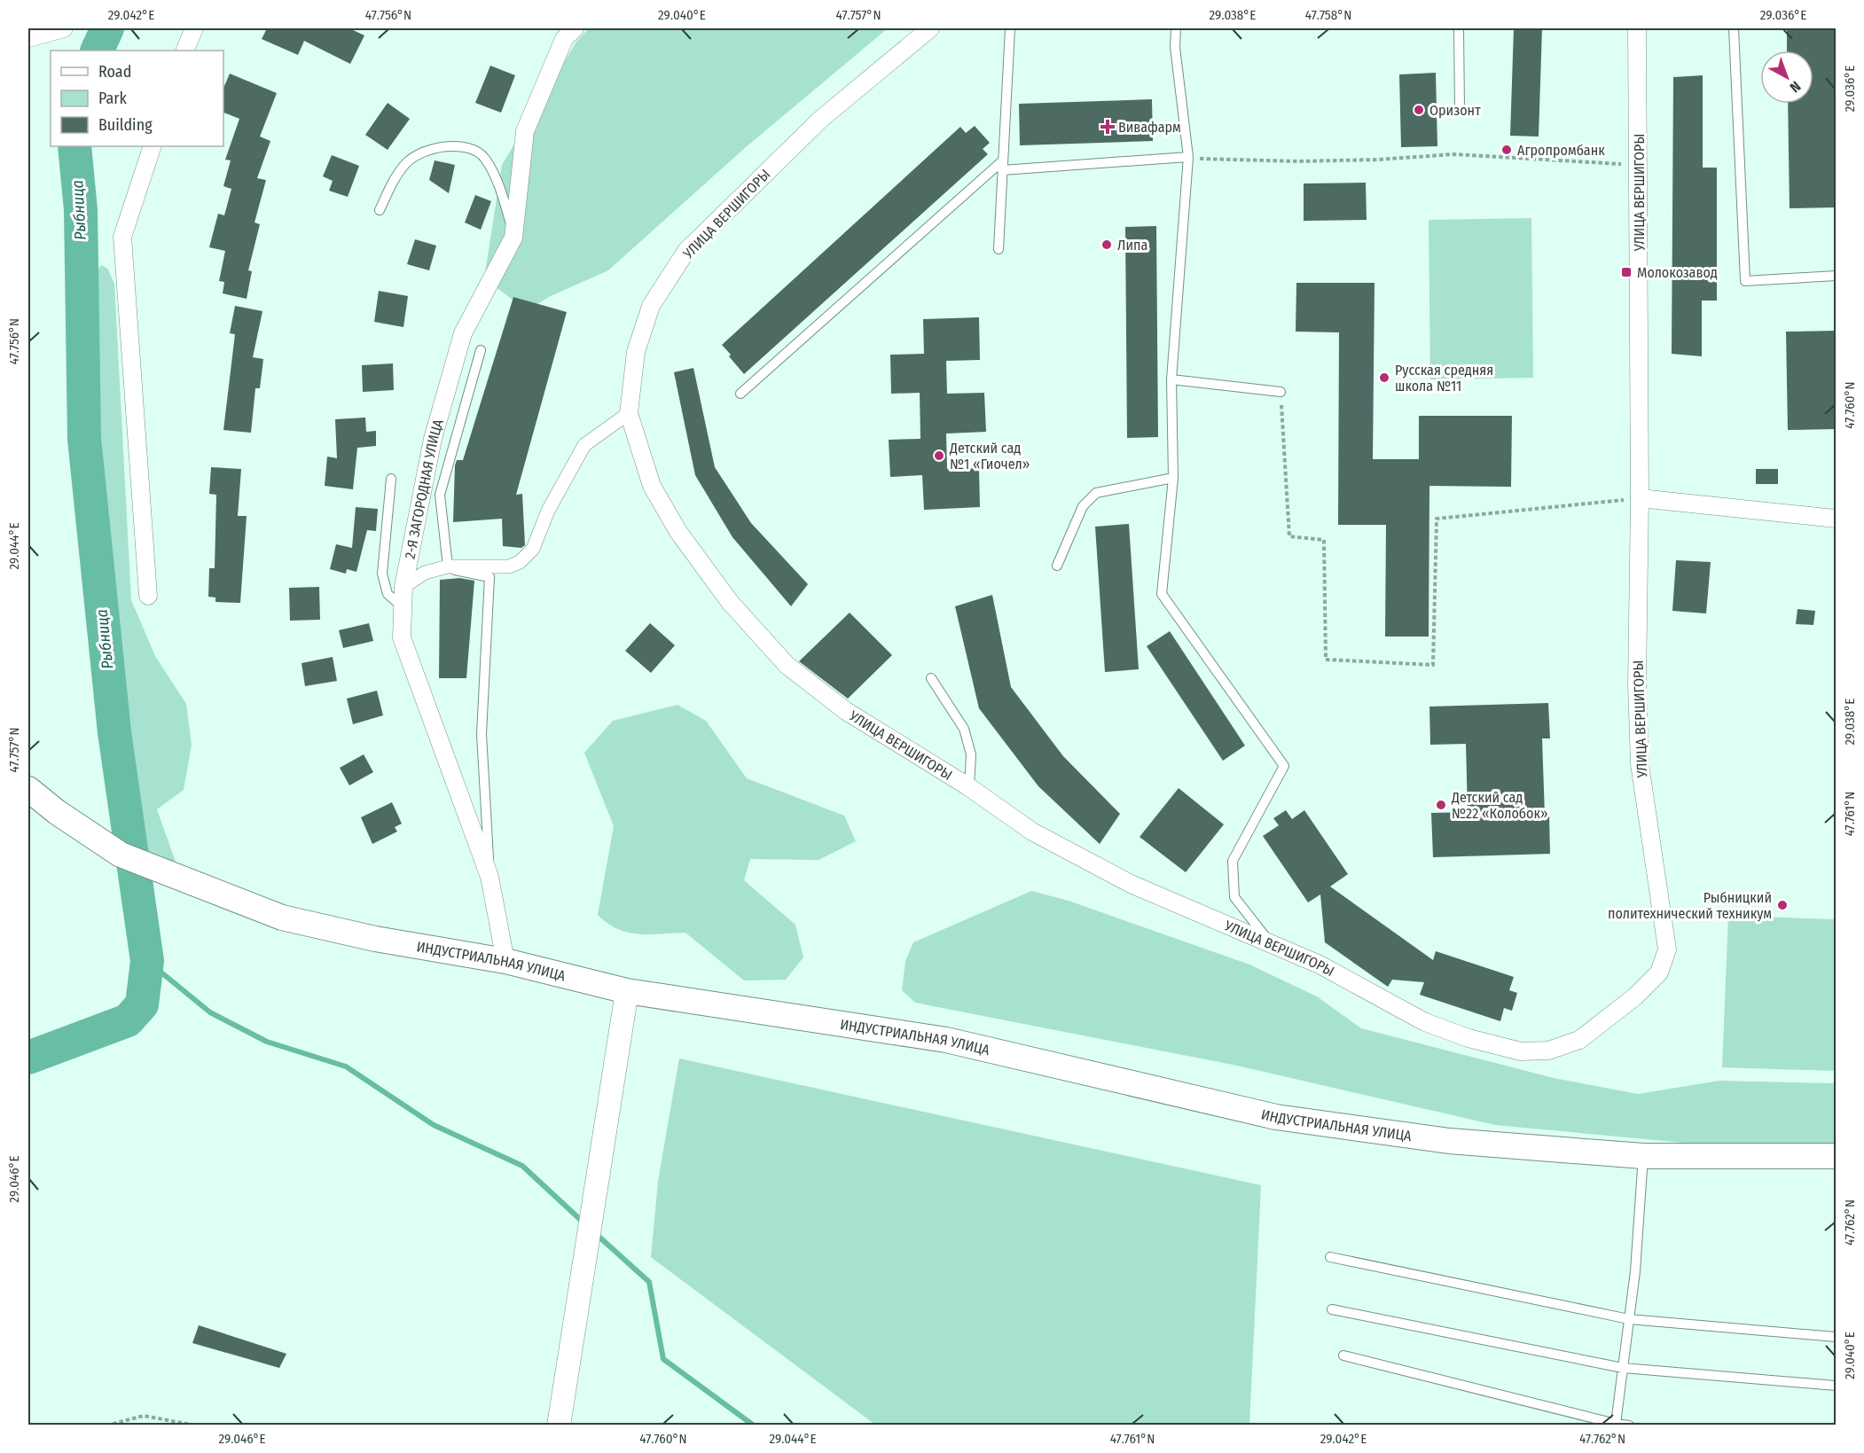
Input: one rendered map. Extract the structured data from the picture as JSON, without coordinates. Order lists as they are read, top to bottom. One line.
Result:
{"streets":{"main road":["ИНДУСТРИАЛЬНАЯ УЛИЦА"],"street":["УЛИЦА ВЕРШИГОРЫ","2-Я ЗАГОРОДНАЯ УЛИЦА"]},"crossings":[["2-Я ЗАГОРОДНАЯ УЛИЦА","ИНДУСТРИАЛЬНАЯ УЛИЦА"]],"water":["Рыбница"],"places":{"other":["Оризонт","Агропромбанк","Липа","Русская средняя школа №11","Детский сад №1 «Гиочел»","Детский сад №22 «Колобок»","Рыбницкий политехнический техникум"],"health":["Вивафарм"],"transit":["Молокозавод"]},"legend":["Road","Park","Building"],"north":"bottom right","coordinates":["29.042°E","47.756°N","29.040°E","47.757°N","29.038°E","47.758°N","29.036°E","47.760°N","29.044°E","47.761°N","29.046°E","47.762°N"]}
